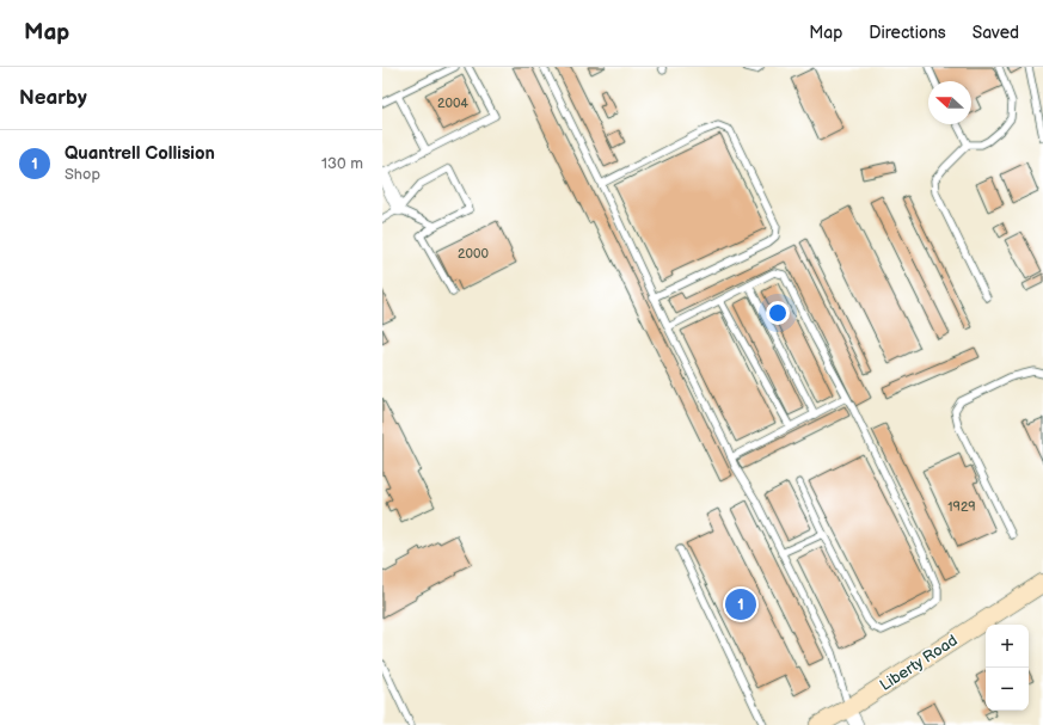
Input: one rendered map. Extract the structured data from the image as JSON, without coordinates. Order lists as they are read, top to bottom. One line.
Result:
{"streets":{"main road":["Liberty Road"]},"house_numbers":["2004","2000","1929"],"north":"left","page":{"header":"Map","nav":["Map","Directions","Saved"],"heading":"Nearby","list":[{"mark":"1","name":"Quantrell Collision","note":"Shop","value":"130 m"}],"pins":"1","map_buttons":["+","−"]}}
